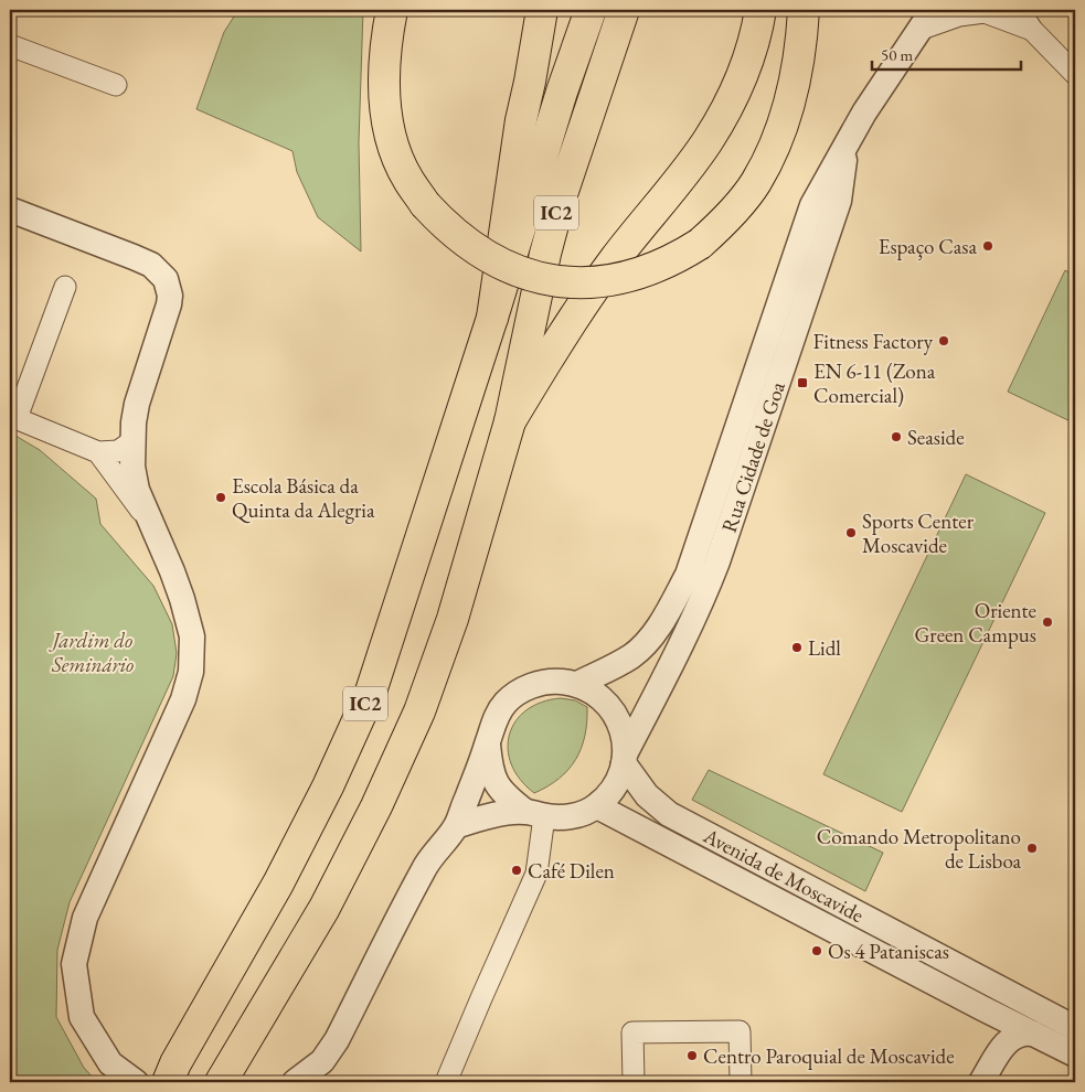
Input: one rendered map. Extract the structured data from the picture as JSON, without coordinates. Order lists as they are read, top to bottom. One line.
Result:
{"streets":{"highway":["IC2"],"street":["Rua Cidade de Goa","Avenida de Moscavide"]},"crossings":[["Rua Cidade de Goa","Avenida de Moscavide"]],"parks":["Jardim do Seminário"],"places":{"other":["Espaço Casa","Fitness Factory","Seaside","Escola Básica da Quinta da Alegria","Sports Center Moscavide","Oriente Green Campus","Lidl","Comando Metropolitano de Lisboa","Café Dilen","Os 4 Pataniscas","Centro Paroquial de Moscavide"],"transit":["EN 6-11 (Zona Comercial)"]},"scale_bar":"50 m"}
